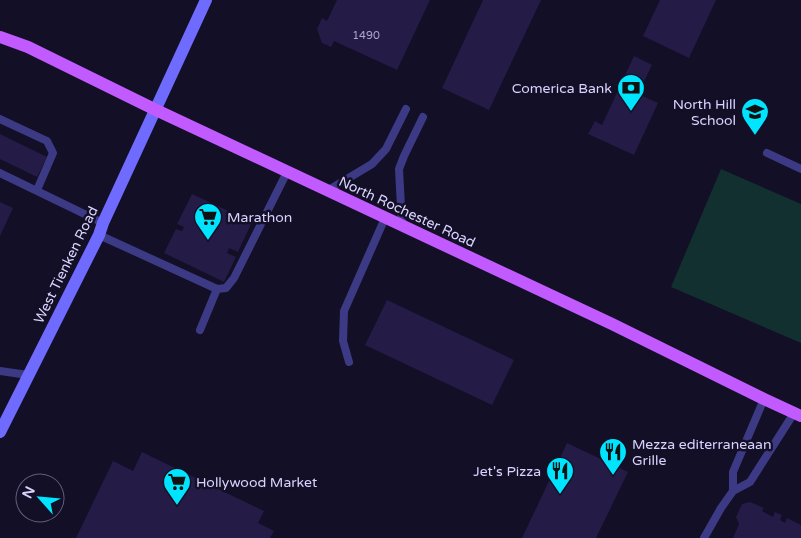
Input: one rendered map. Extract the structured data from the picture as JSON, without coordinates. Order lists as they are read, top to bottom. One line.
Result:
{"streets":{"main road":["North Rochester Road","West Tienken Road"]},"crossings":[["North Rochester Road","West Tienken Road"]],"places":{"bank":["Comerica Bank"],"school or university":["North Hill School"],"supermarket":["Marathon","Hollywood Market"],"restaurant":["Mezza editerraneaan Grille","Jet's Pizza"]},"house_numbers":["1490"],"north":"top left"}
